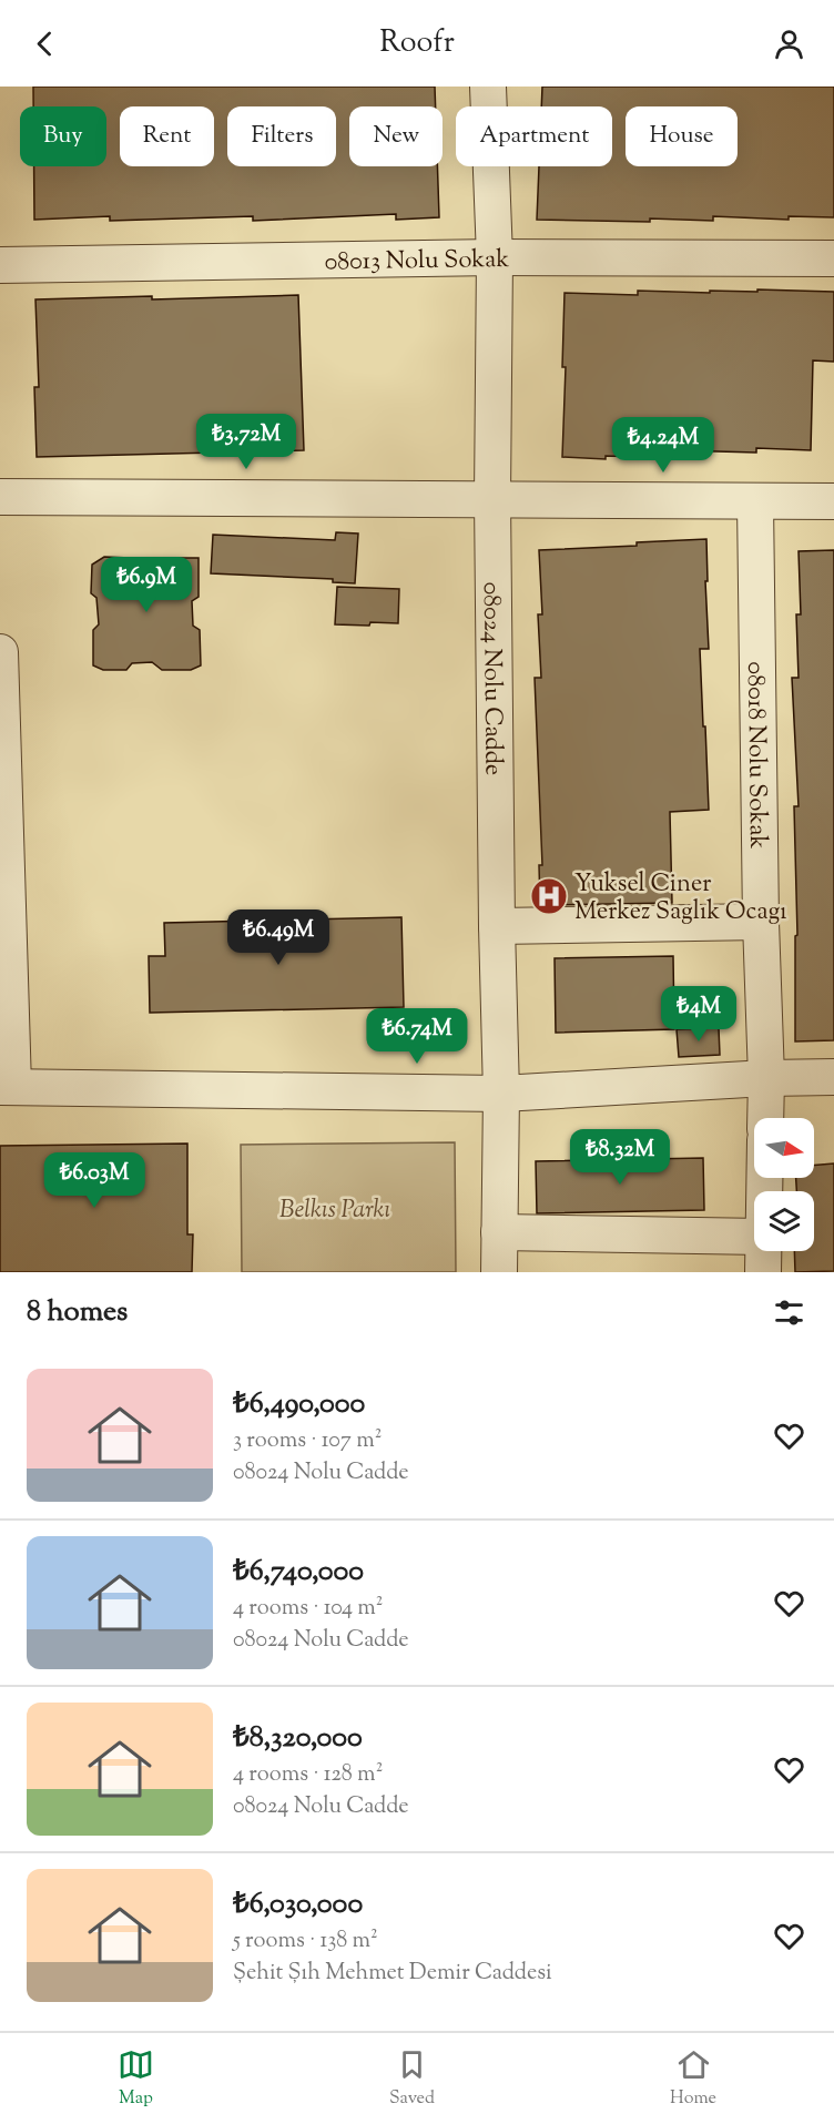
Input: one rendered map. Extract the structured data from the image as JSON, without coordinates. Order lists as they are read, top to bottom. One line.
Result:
{"streets":{"street":["08013 Nolu Sokak","08024 Nolu Cadde","08018 Nolu Sokak"]},"crossings":[["08013 Nolu Sokak","08024 Nolu Cadde"]],"parks":["Belkıs Parkı"],"places":{"hospital":["Yuksel Ciner Merkez Saglık Ocagı"]},"north":"right","page":{"header":"Roofr","chip":["Buy","Rent","Filters","New","Apartment","House"],"price":["₺3.72M","₺4.24M","₺6.9M","₺6.49M","₺4M","₺6.74M","₺8.32M","₺6.03M"],"heading":"8 homes","list":[{"name":"₺6,490,000","note":"3 rooms · 107 m² · 08024 Nolu Cadde"},{"name":"₺6,740,000","note":"4 rooms · 104 m² · 08024 Nolu Cadde"},{"name":"₺8,320,000","note":"4 rooms · 128 m² · 08024 Nolu Cadde"},{"name":"₺6,030,000","note":"5 rooms · 138 m² · Şehit Şıh Mehmet Demir Caddesi"}],"tabs":["Map","Saved","Home"]}}
